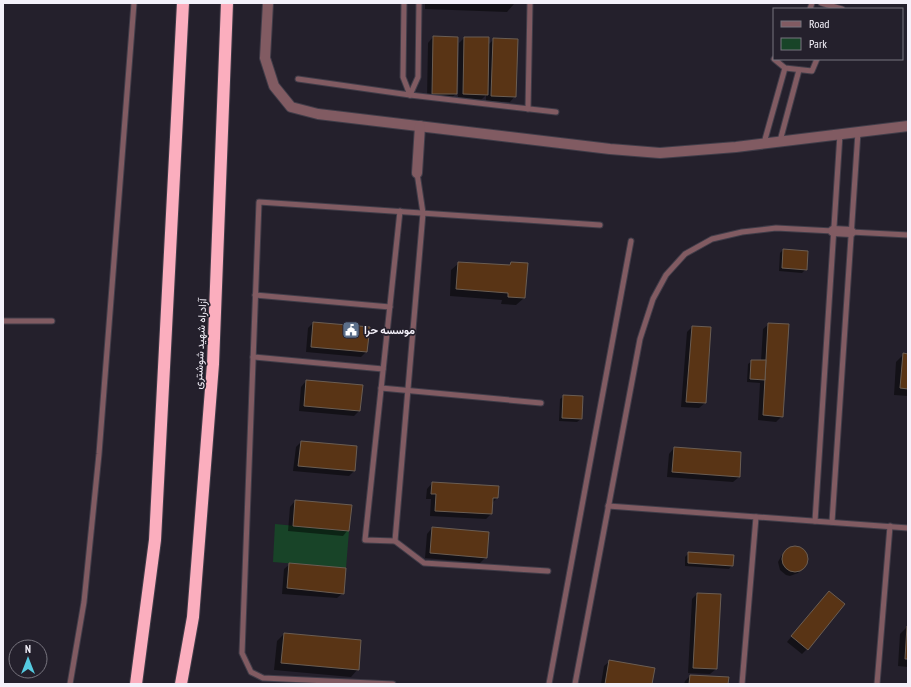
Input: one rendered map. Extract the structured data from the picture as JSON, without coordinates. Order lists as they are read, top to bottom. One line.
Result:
{"streets":{"highway":["آزادراه شهید شوشتری"]},"places":{"public building":["موسسه حرا"]},"legend":["Road","Park"],"north":"top"}
